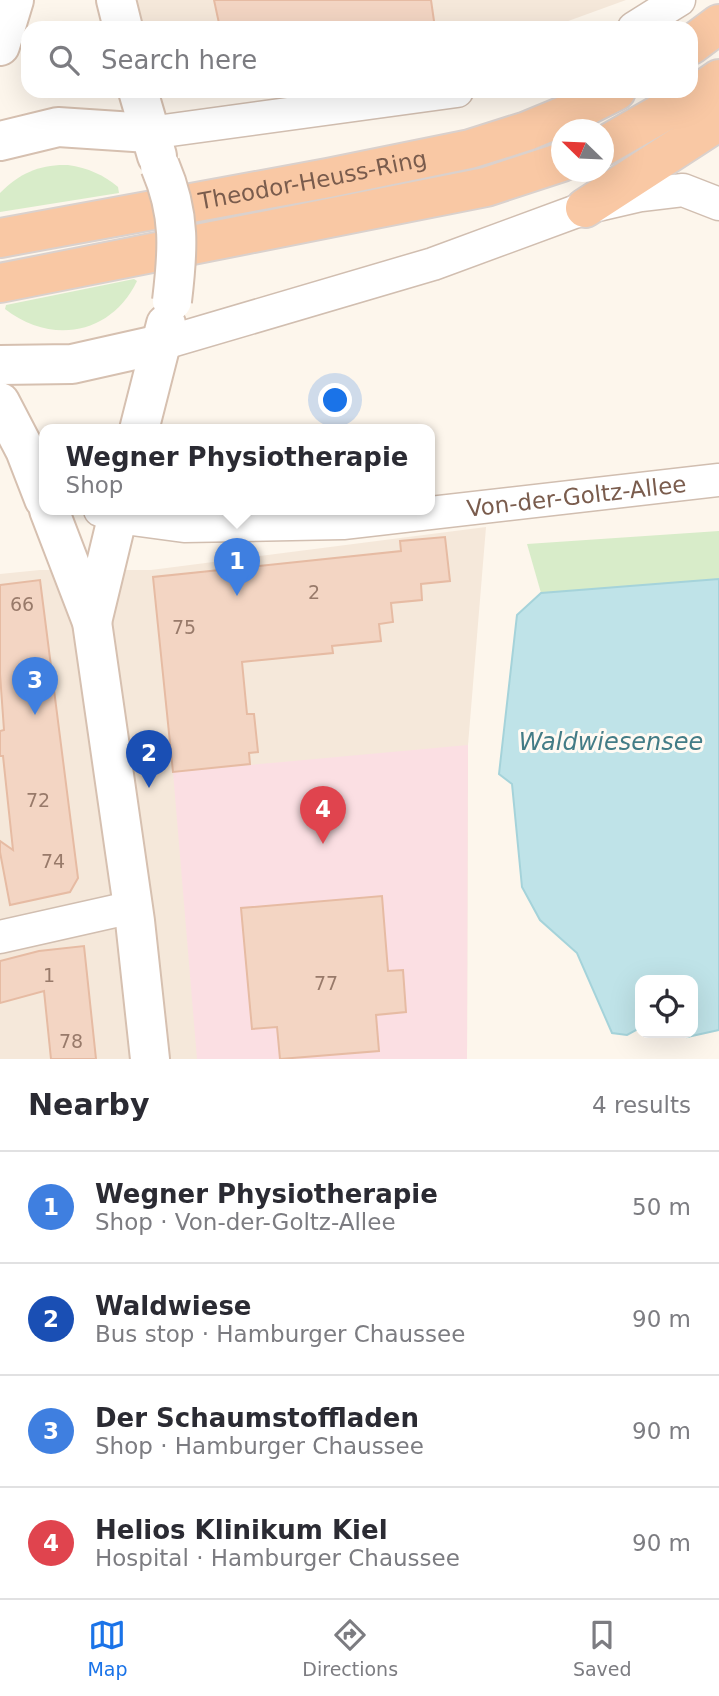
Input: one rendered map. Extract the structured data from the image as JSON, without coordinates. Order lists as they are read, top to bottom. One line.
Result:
{"streets":{"highway":["Theodor-Heuss-Ring"],"street":["Von-der-Goltz-Allee"]},"water":["Waldwiesensee"],"house_numbers":["2","66","75","72","74","1","77","78"],"north":"top left","page":{"search":"Search here","popup":["Wegner Physiotherapie","Shop"],"pins":["1","3","2","4"],"heading":["Nearby","4 results"],"list":[{"mark":"1","name":"Wegner Physiotherapie","note":"Shop · Von-der-Goltz-Allee","value":"50 m"},{"mark":"2","name":"Waldwiese","note":"Bus stop · Hamburger Chaussee","value":"90 m"},{"mark":"3","name":"Der Schaumstoffladen","note":"Shop · Hamburger Chaussee","value":"90 m"},{"mark":"4","name":"Helios Klinikum Kiel","note":"Hospital · Hamburger Chaussee","value":"90 m"}],"nav":["Map","Directions","Saved"]}}
